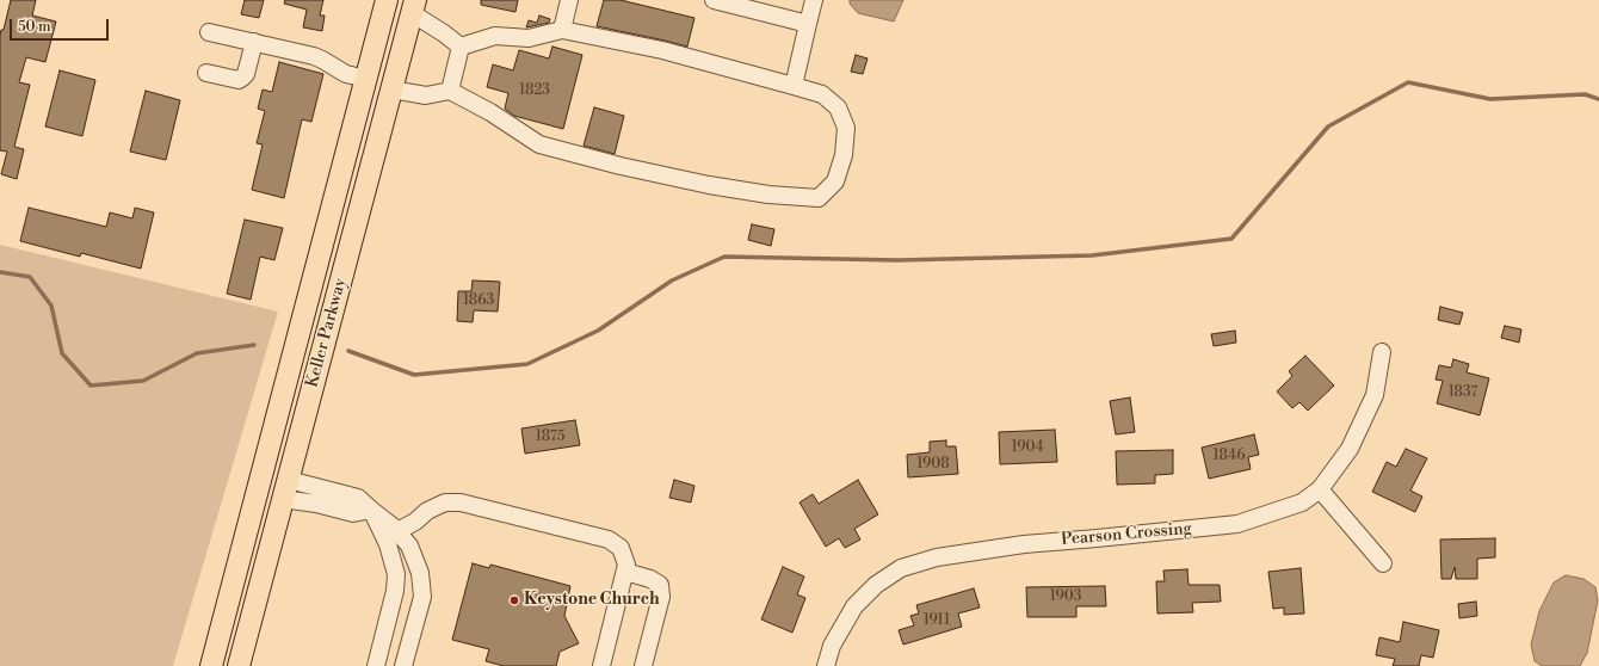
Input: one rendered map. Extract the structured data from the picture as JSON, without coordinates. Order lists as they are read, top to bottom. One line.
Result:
{"streets":{"main road":["Keller Parkway"],"street":["Pearson Crossing"]},"places":["Keystone Church"],"house_numbers":["1823","1863","1837","1875","1904","1846","1908","1903","1911"],"scale_bar":"50 m"}
